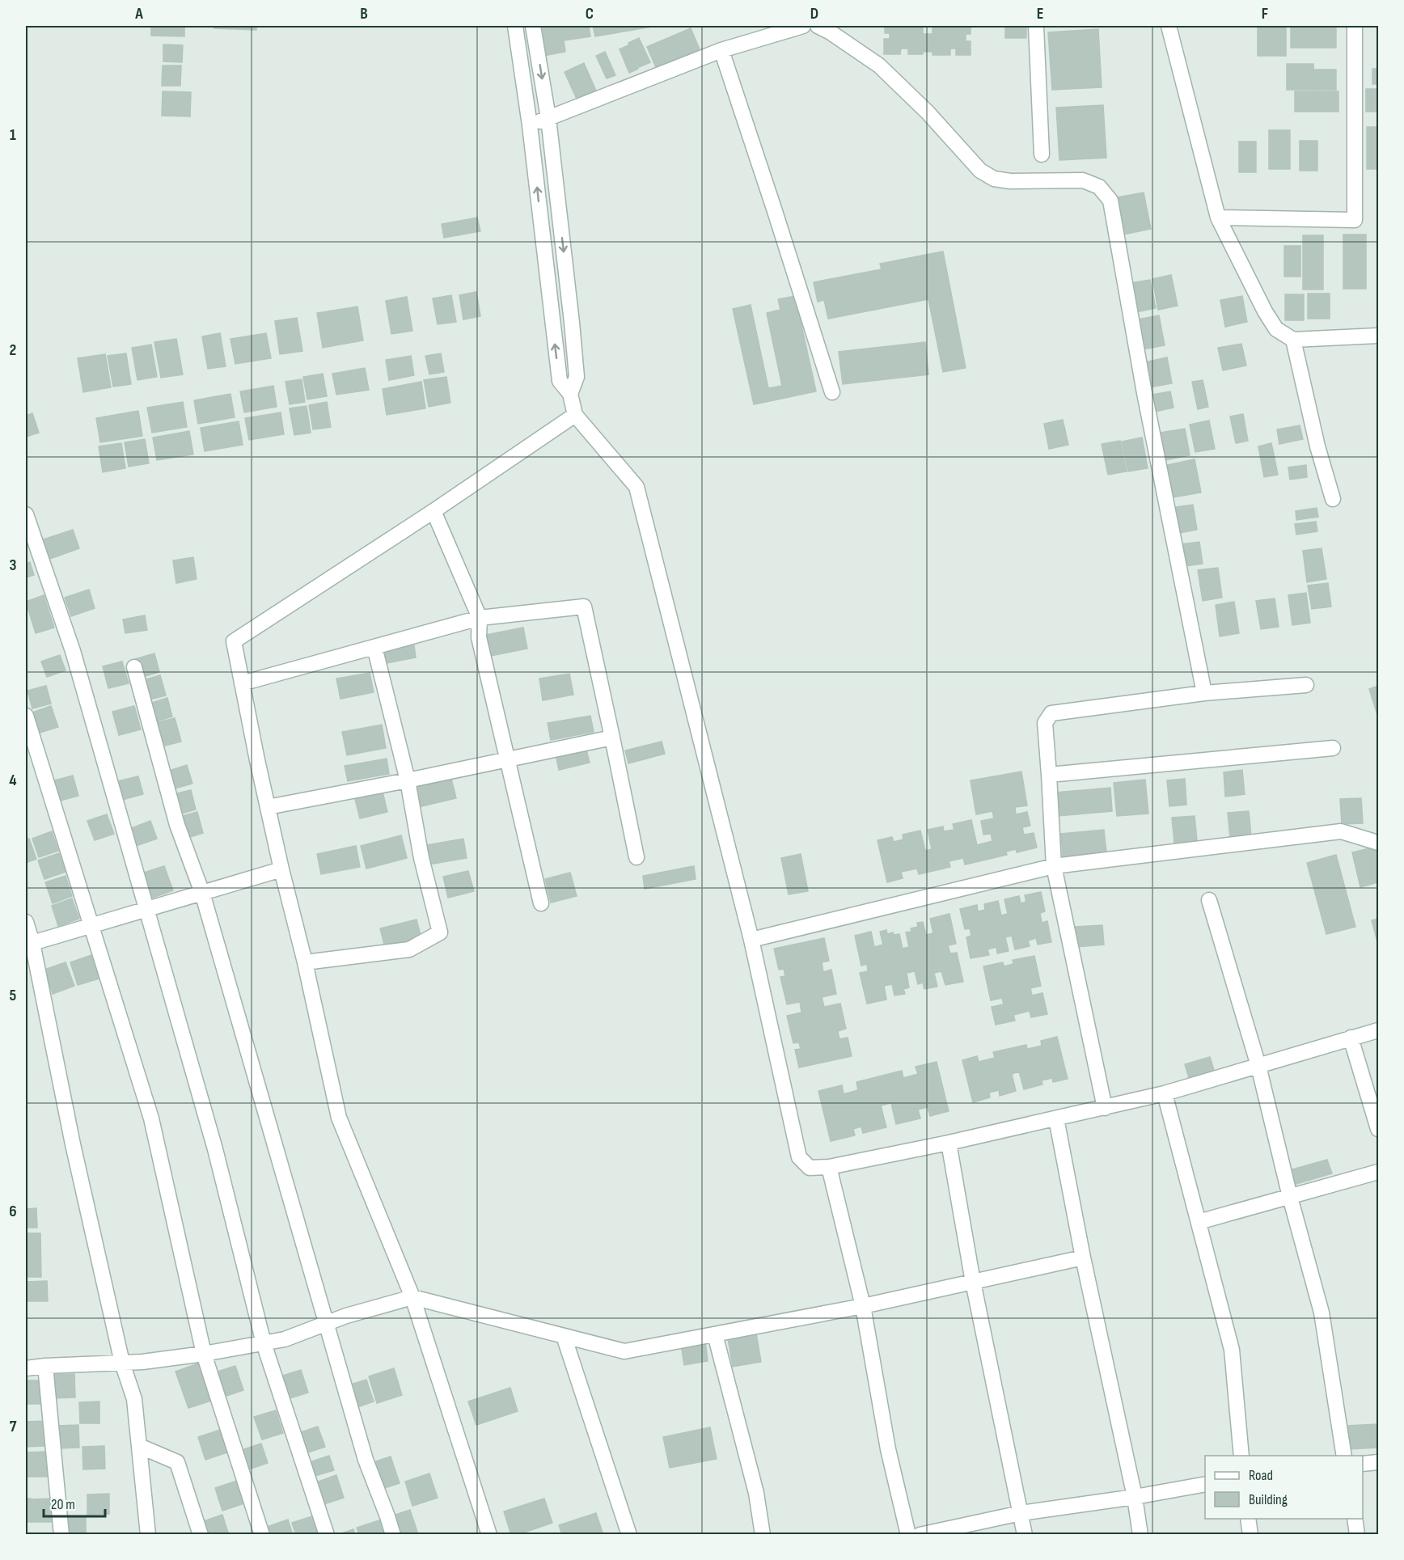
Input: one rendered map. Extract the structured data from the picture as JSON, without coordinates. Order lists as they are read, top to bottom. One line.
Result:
{"legend":["Road","Building"],"scale_bar":"20 m","grid":{"columns":["A","B","C","D","E","F"],"rows":["1","2","3","4","5","6","7"]}}
